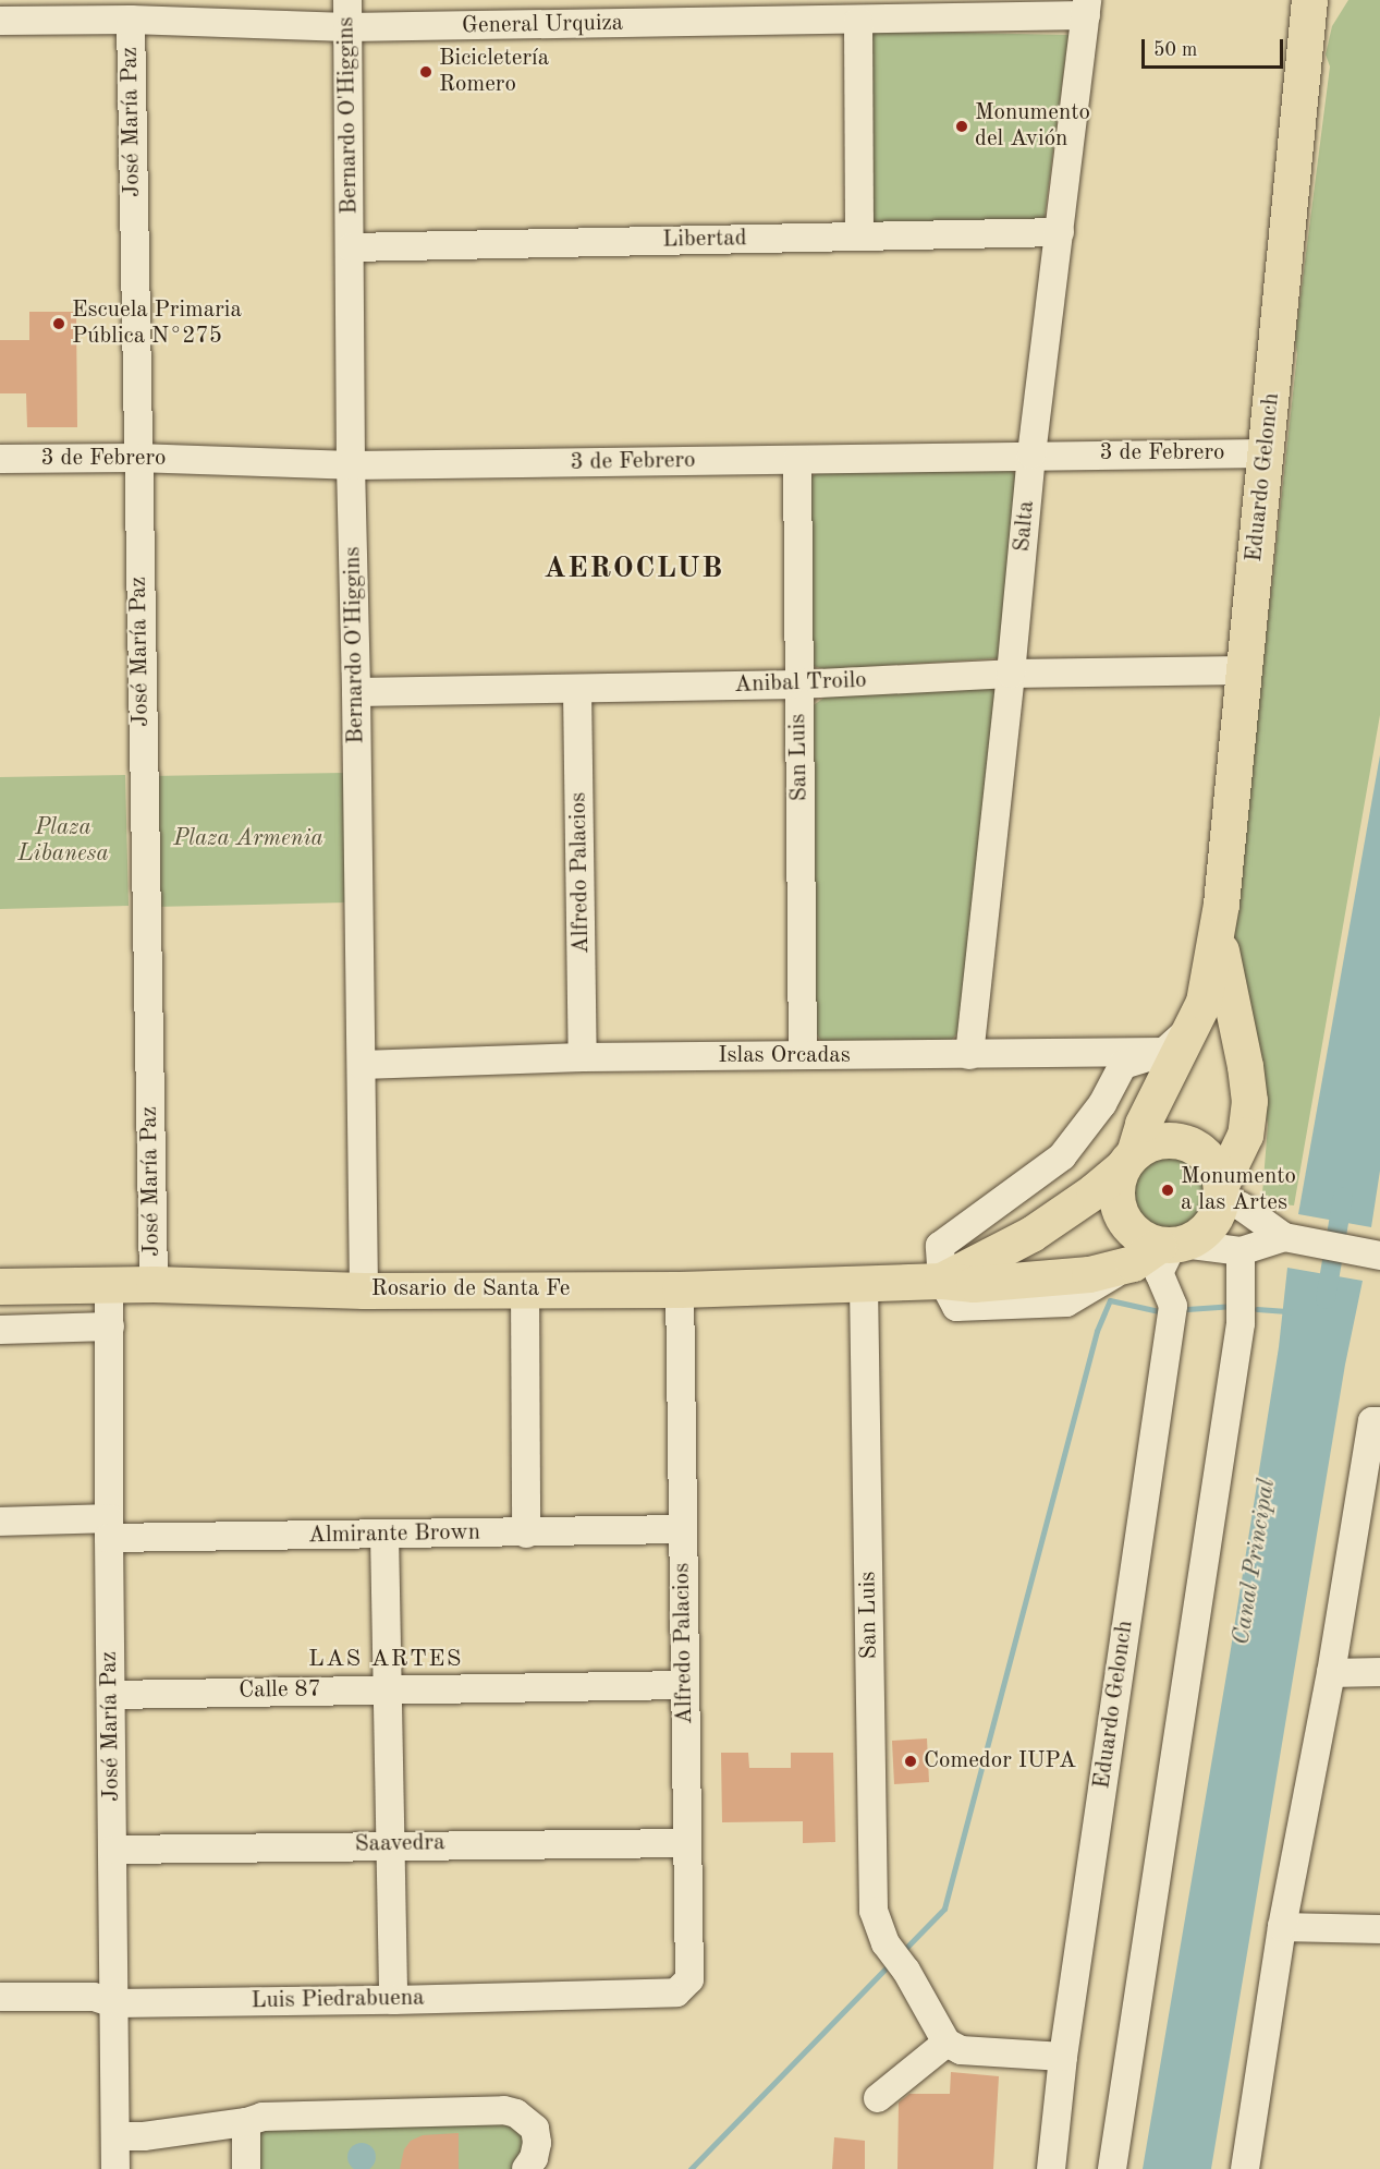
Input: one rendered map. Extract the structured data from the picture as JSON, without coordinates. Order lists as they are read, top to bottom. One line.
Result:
{"streets":{"main road":["Eduardo Gelonch","Rosario de Santa Fe"],"street":["General Urquiza","Bernardo O'Higgins","José María Paz","Libertad","3 de Febrero","Salta","Anibal Troilo","San Luis","Alfredo Palacios","Islas Orcadas","Almirante Brown","Calle 87","Saavedra","Luis Piedrabuena"]},"crossings":[["General Urquiza","Bernardo O'Higgins"],["General Urquiza","José María Paz"],["General Urquiza","Salta"],["Bernardo O'Higgins","Libertad"],["Bernardo O'Higgins","3 de Febrero"],["Bernardo O'Higgins","Anibal Troilo"],["Bernardo O'Higgins","Islas Orcadas"],["Bernardo O'Higgins","Rosario de Santa Fe"],["José María Paz","3 de Febrero"],["José María Paz","Rosario de Santa Fe"],["José María Paz","Almirante Brown"],["José María Paz","Calle 87"],["José María Paz","Saavedra"],["José María Paz","Luis Piedrabuena"],["Libertad","Salta"],["3 de Febrero","Eduardo Gelonch"],["3 de Febrero","Salta"],["3 de Febrero","San Luis"],["Eduardo Gelonch","Anibal Troilo"],["Eduardo Gelonch","Rosario de Santa Fe"],["Salta","Anibal Troilo"],["Salta","Islas Orcadas"],["Anibal Troilo","San Luis"],["Anibal Troilo","Alfredo Palacios"],["San Luis","Islas Orcadas"],["San Luis","Rosario de Santa Fe"],["Alfredo Palacios","Islas Orcadas"],["Alfredo Palacios","Rosario de Santa Fe"],["Alfredo Palacios","Almirante Brown"],["Alfredo Palacios","Calle 87"],["Alfredo Palacios","Saavedra"],["Alfredo Palacios","Luis Piedrabuena"]],"districts":["AEROCLUB","LAS ARTES"],"water":["Canal Principal"],"parks":["Plaza Libanesa","Plaza Armenia"],"places":["Bicicletería Romero","Monumento del Avión","Escuela Primaria Pública N°275","Monumento a las Artes","Comedor IUPA"],"scale_bar":"50 m"}
